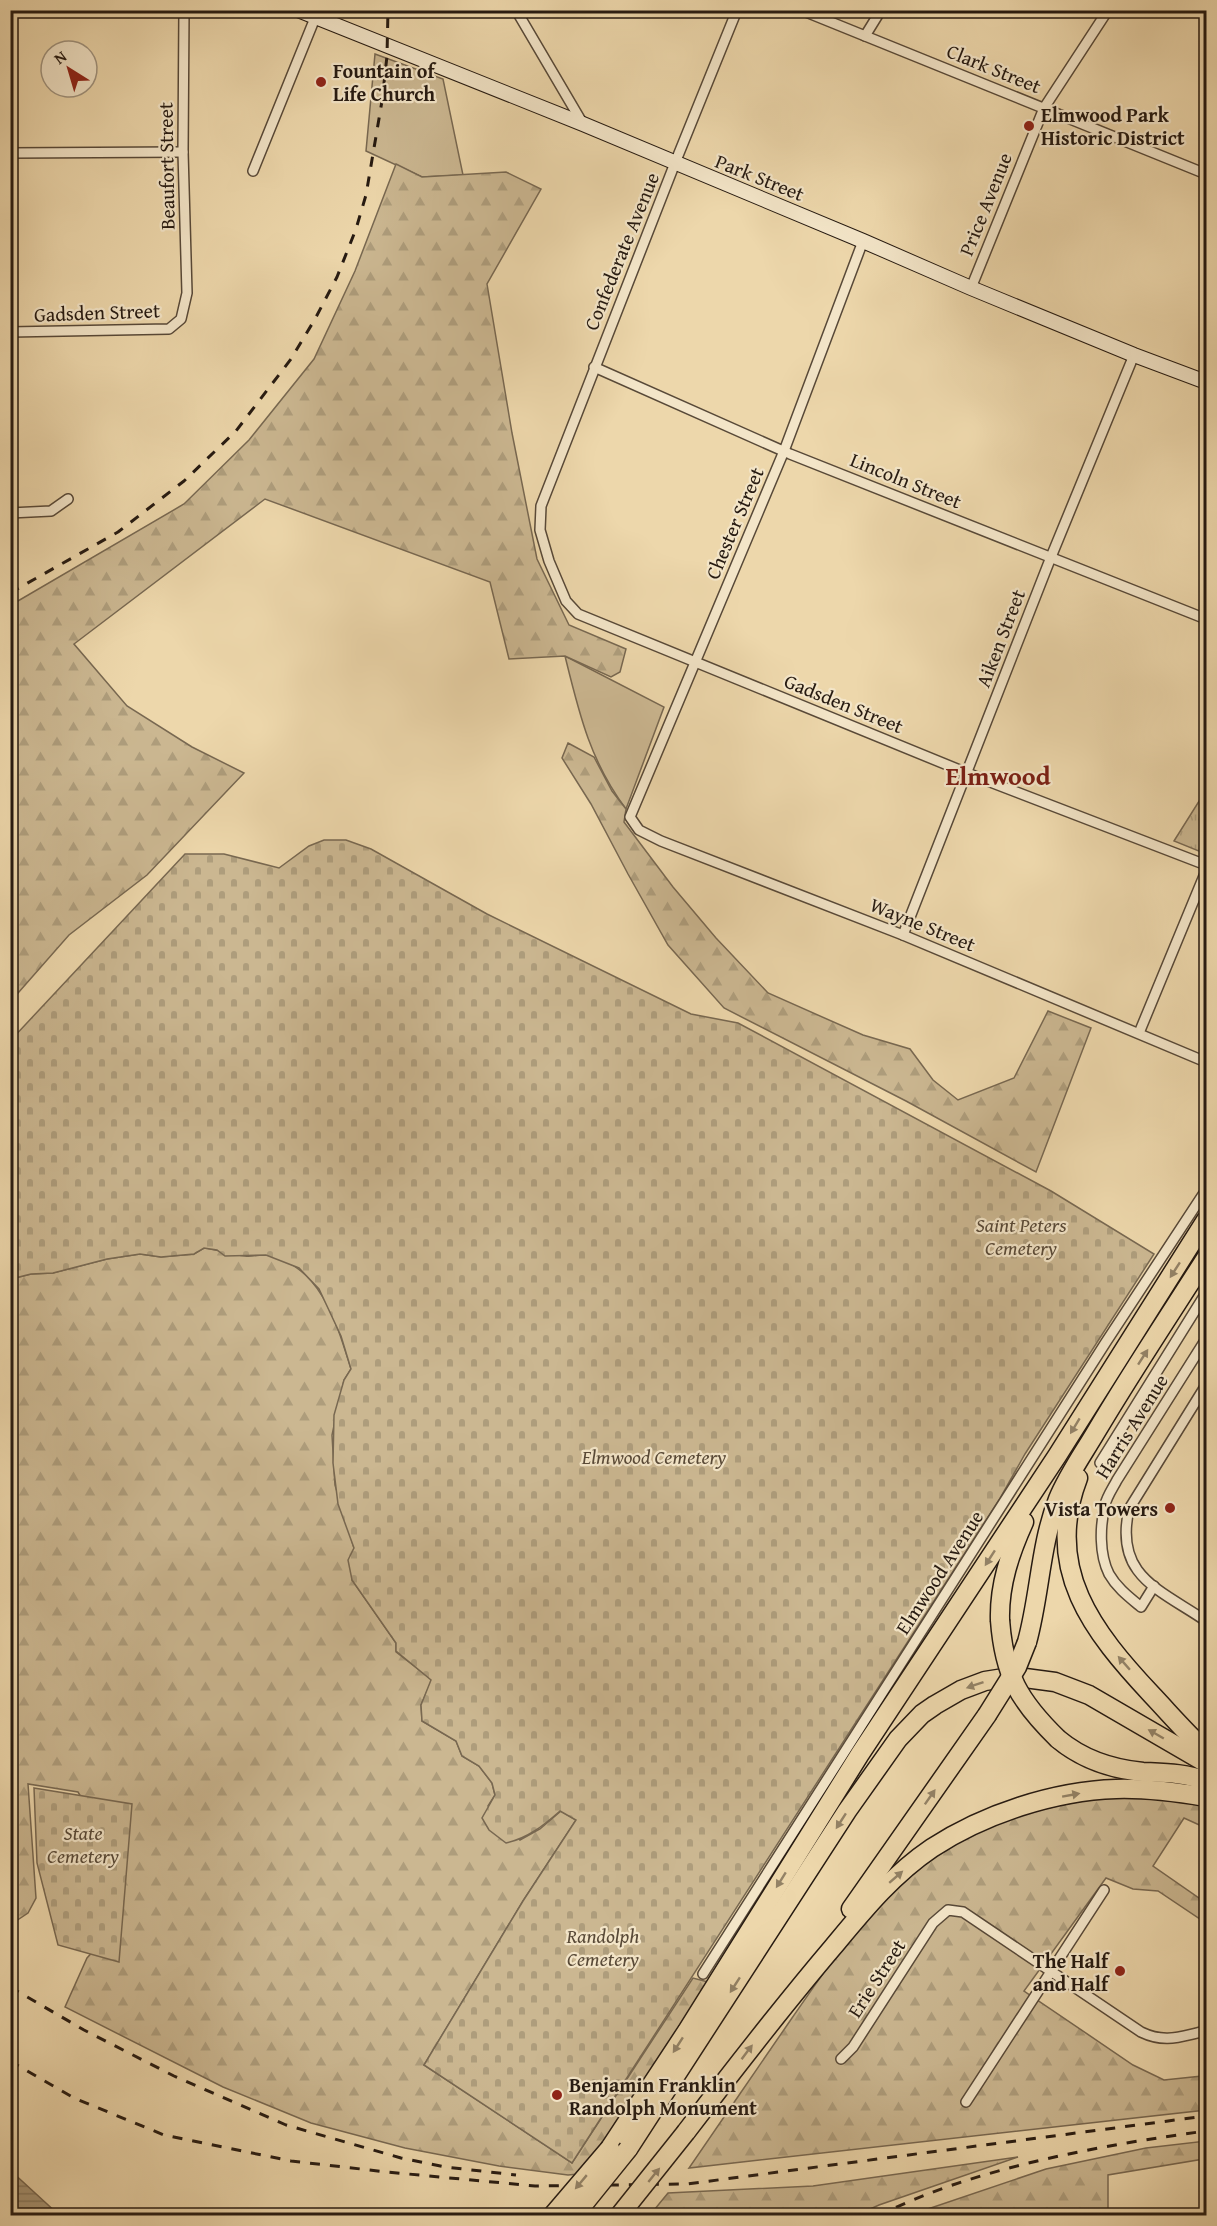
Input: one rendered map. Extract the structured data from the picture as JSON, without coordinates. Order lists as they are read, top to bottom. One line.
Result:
{"streets":{"street":["Clark Street","Beaufort Street","Park Street","Price Avenue","Confederate Avenue","Gadsden Street","Lincoln Street","Chester Street","Aiken Street","Wayne Street","Harris Avenue","Elmwood Avenue","Erie Street"]},"crossings":[["Clark Street","Price Avenue"],["Beaufort Street","Gadsden Street"],["Park Street","Price Avenue"],["Park Street","Confederate Avenue"],["Park Street","Chester Street"],["Park Street","Aiken Street"],["Confederate Avenue","Gadsden Street"],["Confederate Avenue","Lincoln Street"],["Gadsden Street","Chester Street"],["Gadsden Street","Aiken Street"],["Lincoln Street","Chester Street"],["Lincoln Street","Aiken Street"],["Chester Street","Wayne Street"],["Aiken Street","Wayne Street"]],"districts":["Elmwood"],"parks":["Saint Peters Cemetery","Elmwood Cemetery","State Cemetery","Randolph Cemetery"],"places":["Fountain of Life Church","Elmwood Park Historic District","Vista Towers","The Half and Half","Benjamin Franklin Randolph Monument"],"north":"top left"}
